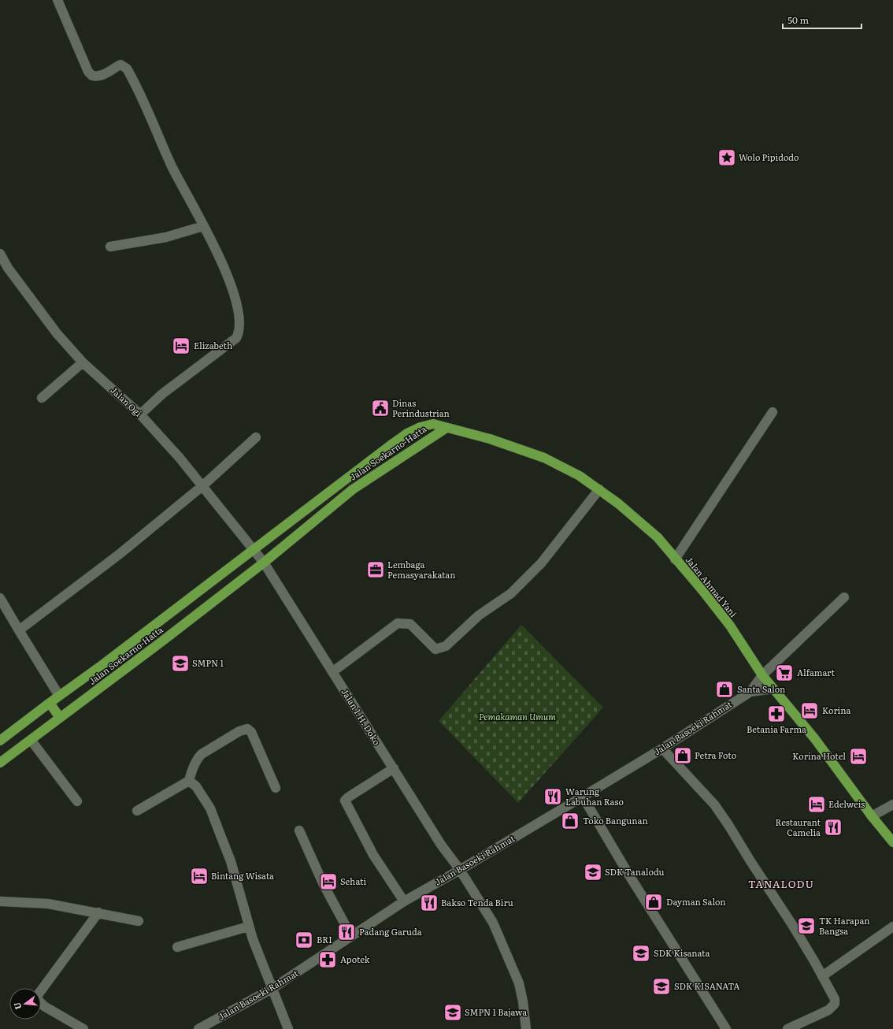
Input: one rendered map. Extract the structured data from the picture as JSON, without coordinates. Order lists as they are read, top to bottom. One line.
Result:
{"streets":{"highway":["Jalan Soekarno-Hatta","Jalan Ahmad Yani"],"street":["Jalan Ogi","Jalan I.H. Doko","Jalan Basoeki Rahmat"]},"crossings":[["Jalan Ogi","Jalan Soekarno-Hatta"],["Jalan Soekarno-Hatta","Jalan Ahmad Yani"],["Jalan Soekarno-Hatta","Jalan I.H. Doko"],["Jalan I.H. Doko","Jalan Basoeki Rahmat"]],"districts":["TANALODU"],"parks":["Pemakaman Umum"],"places":{"place":["Wolo Pipidodo"],"hotel":["Elizabeth","Korina","Korina Hotel","Edelweis","Bintang Wisata","Sehati"],"public building":["Dinas Perindustrian"],"office":["Lembaga Pemasyarakatan"],"school or university":["SMPN 1","SDK Tanalodu","TK Harapan Bangsa","SDK Kisanata","SDK KISANATA","SMPN 1 Bajawa"],"supermarket":["Alfamart"],"shop":["Santa Salon","Petra Foto","Toko Bangunan","Dayman Salon"],"pharmacy":["Betania Farma","Apotek"],"restaurant":["Warung Labuhan Raso","Restaurant Camelia","Bakso Tenda Biru","Padang Garuda"],"bank":["BRI"]},"scale_bar":"50 m","north":"left"}
